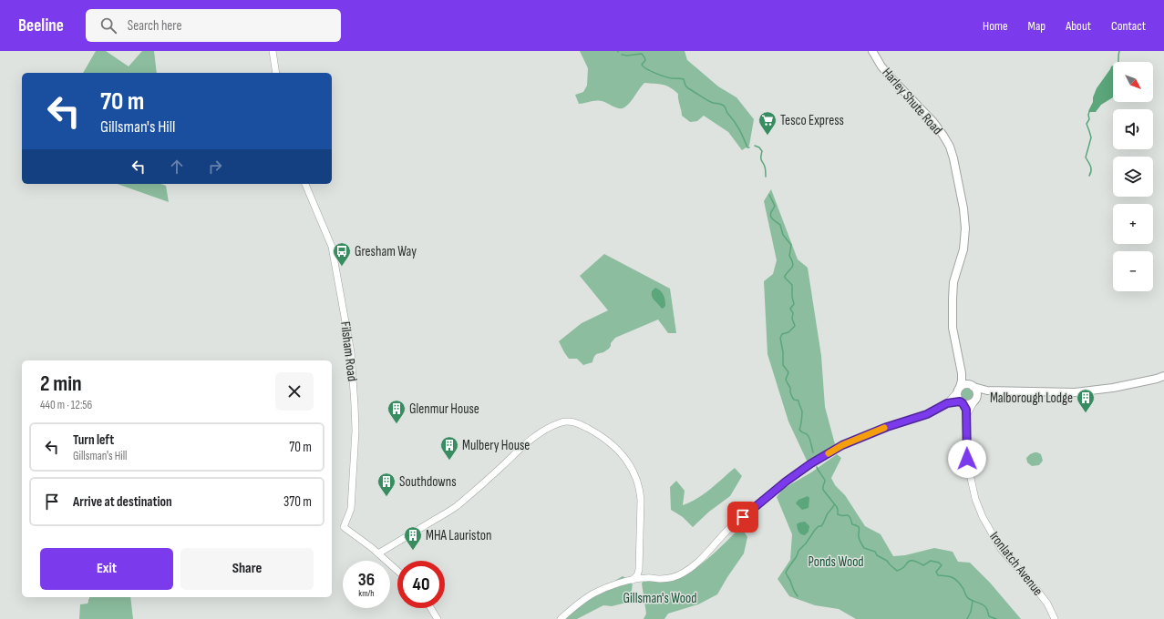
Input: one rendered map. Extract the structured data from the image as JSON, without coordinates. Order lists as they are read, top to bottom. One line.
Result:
{"streets":{"main road":["Harley Shute Road"],"street":["Filsham Road","Ironlatch Avenue"]},"crossings":[["Harley Shute Road","Ironlatch Avenue"]],"parks":["Ponds Wood","Gillsman's Wood"],"places":{"supermarket":["Tesco Express"],"bus stop":["Gresham Way"],"building":["Malborough Lodge","Glenmur House","Mulbery House","Southdowns","MHA Lauriston"]},"north":"bottom right","page":{"header":"Beeline","search":"Search here","nav":["Home","Map","About","Contact"],"map_buttons":["+","−"],"turn":["70 m","Gillsman's Hill"],"heading":["2 min","440 m · 12:56"],"list":[{"name":"Turn left","note":"Gillsman's Hill","value":"70 m"},{"name":"Arrive at destination","value":"370 m"}],"buttons":["Exit","Share"],"speed":"36 km/h","limit":"40"}}
